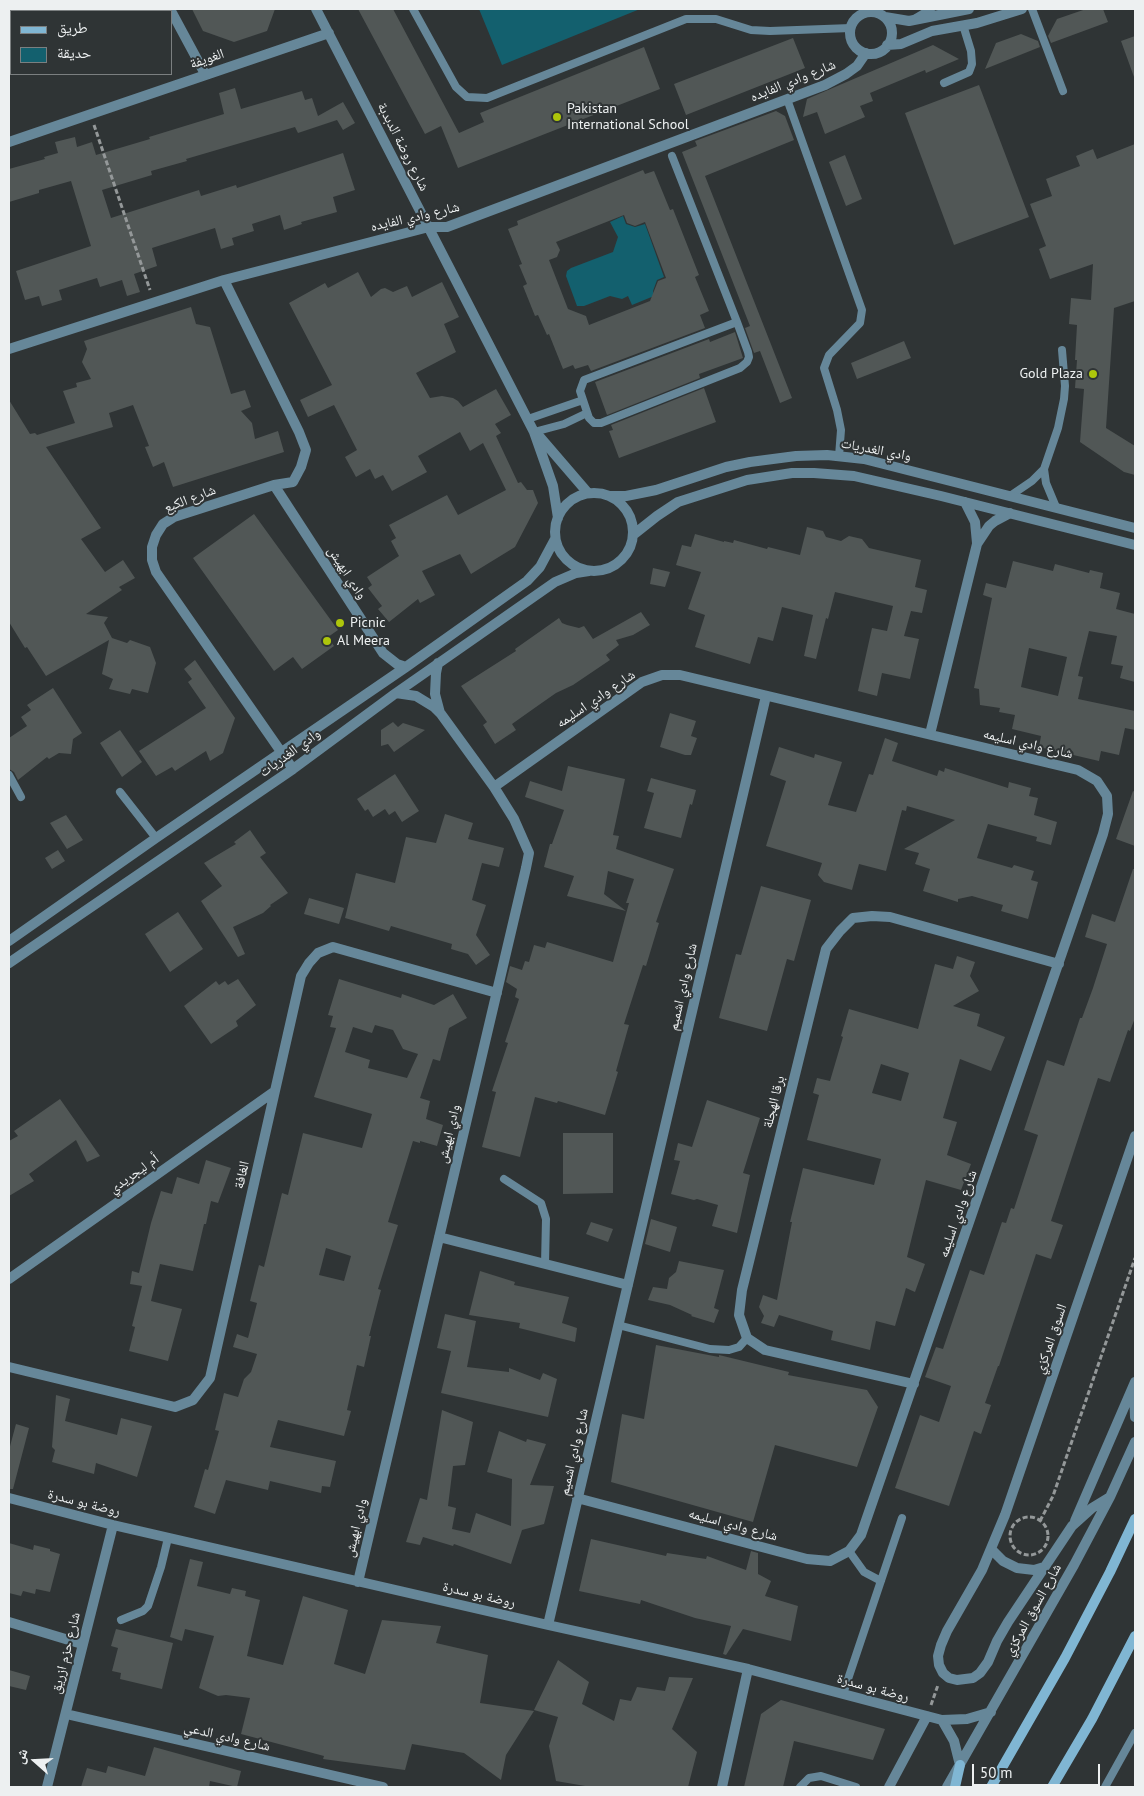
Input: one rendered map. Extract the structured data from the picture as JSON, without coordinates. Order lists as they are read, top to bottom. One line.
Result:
{"streets":{"street":["الغويفة","شارع وادي الفايده","شارع روضة الدبدبة","وادي الغدريات","شارع الكبع","وادي ابهيش","شارع وادي اسليمه","شارع وادي اشميم","برقا الهجلة","أم ليجريدي","الغافة","السوق المركزي","روضة بو سدرة","شارع السوق المركزي","شارع حزم ازريق","شارع وادي الدعي"]},"crossings":[["الغويفة","شارع روضة الدبدبة"],["شارع وادي الفايده","شارع روضة الدبدبة"],["شارع وادي الفايده","شارع الكبع"],["شارع روضة الدبدبة","وادي الغدريات"],["وادي الغدريات","شارع الكبع"],["وادي الغدريات","وادي ابهيش"],["شارع الكبع","وادي ابهيش"],["وادي ابهيش","شارع وادي اسليمه"],["وادي ابهيش","الغافة"],["وادي ابهيش","روضة بو سدرة"],["شارع وادي اسليمه","شارع وادي اشميم"],["شارع وادي اسليمه","برقا الهجلة"],["شارع وادي اشميم","روضة بو سدرة"],["أم ليجريدي","الغافة"],["روضة بو سدرة","شارع السوق المركزي"],["روضة بو سدرة","شارع حزم ازريق"],["شارع حزم ازريق","شارع وادي الدعي"]],"places":["Pakistan International School","Gold Plaza","Picnic","Al Meera"],"legend":["طريق","حديقة"],"scale_bar":"50 m","north":"left"}
